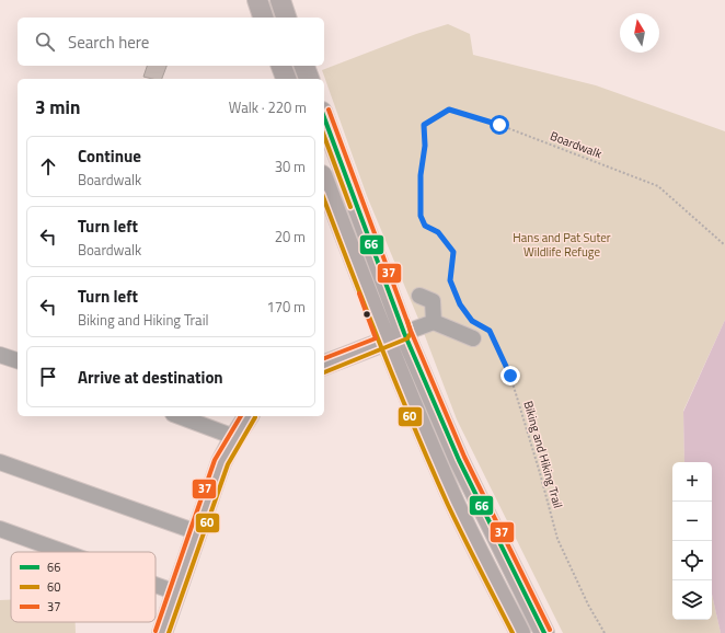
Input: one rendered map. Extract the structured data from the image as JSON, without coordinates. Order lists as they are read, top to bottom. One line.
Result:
{"streets":{"path":["Boardwalk","Biking and Hiking Trail"]},"crossings":[["Boardwalk","Biking and Hiking Trail"]],"parks":["Hans and Pat Suter Wildlife Refuge"],"lines":["transit line 37","transit line 66","transit line 60"],"legend":["66","60","37"],"north":"top","page":{"search":"Search here","heading":["3 min","Walk · 220 m"],"list":[["Continue","Boardwalk","30 m"],["Turn left","Boardwalk","20 m"],["Turn left","Biking and Hiking Trail","170 m"],"Arrive at destination"],"map_buttons":["+","−"]}}
